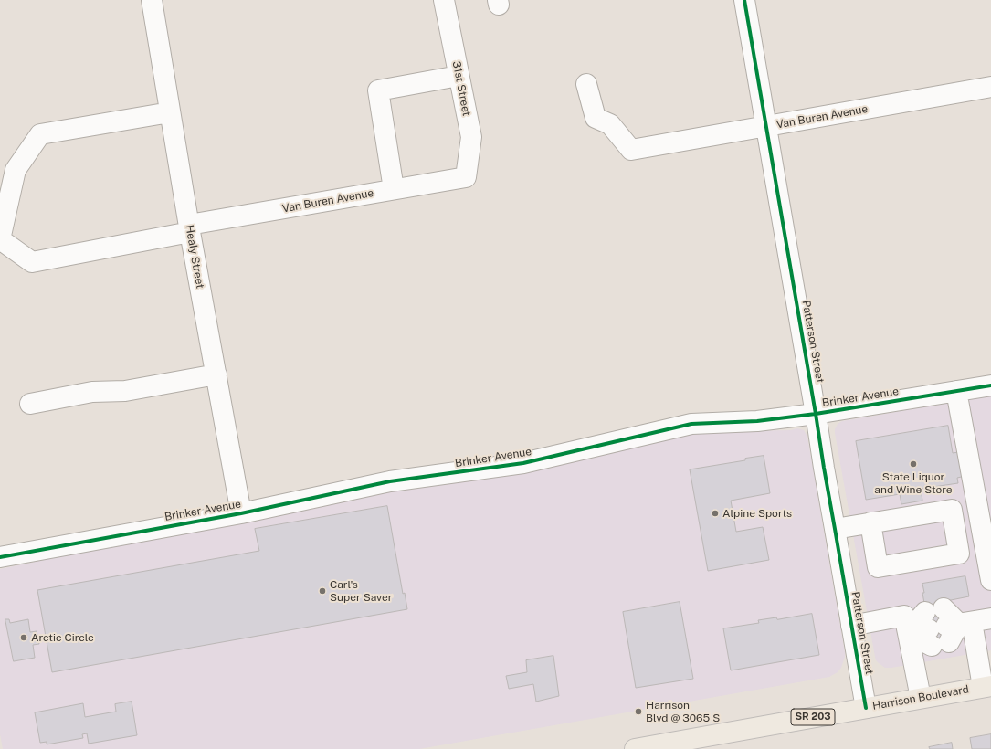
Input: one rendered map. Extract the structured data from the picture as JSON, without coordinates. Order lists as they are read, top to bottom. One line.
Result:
{"streets":{"main road":["Harrison Boulevard","SR 203"],"street":["31st Street","Van Buren Avenue","Healy Street","Patterson Street","Brinker Avenue"]},"crossings":[["31st Street","Van Buren Avenue"],["Van Buren Avenue","Healy Street"],["Van Buren Avenue","Patterson Street"],["Healy Street","Brinker Avenue"],["Patterson Street","Brinker Avenue"],["Patterson Street","Harrison Boulevard"]],"places":["State Liquor and Wine Store","Alpine Sports","Carl's Super Saver","Arctic Circle","Harrison Blvd @ 3065 S"]}
